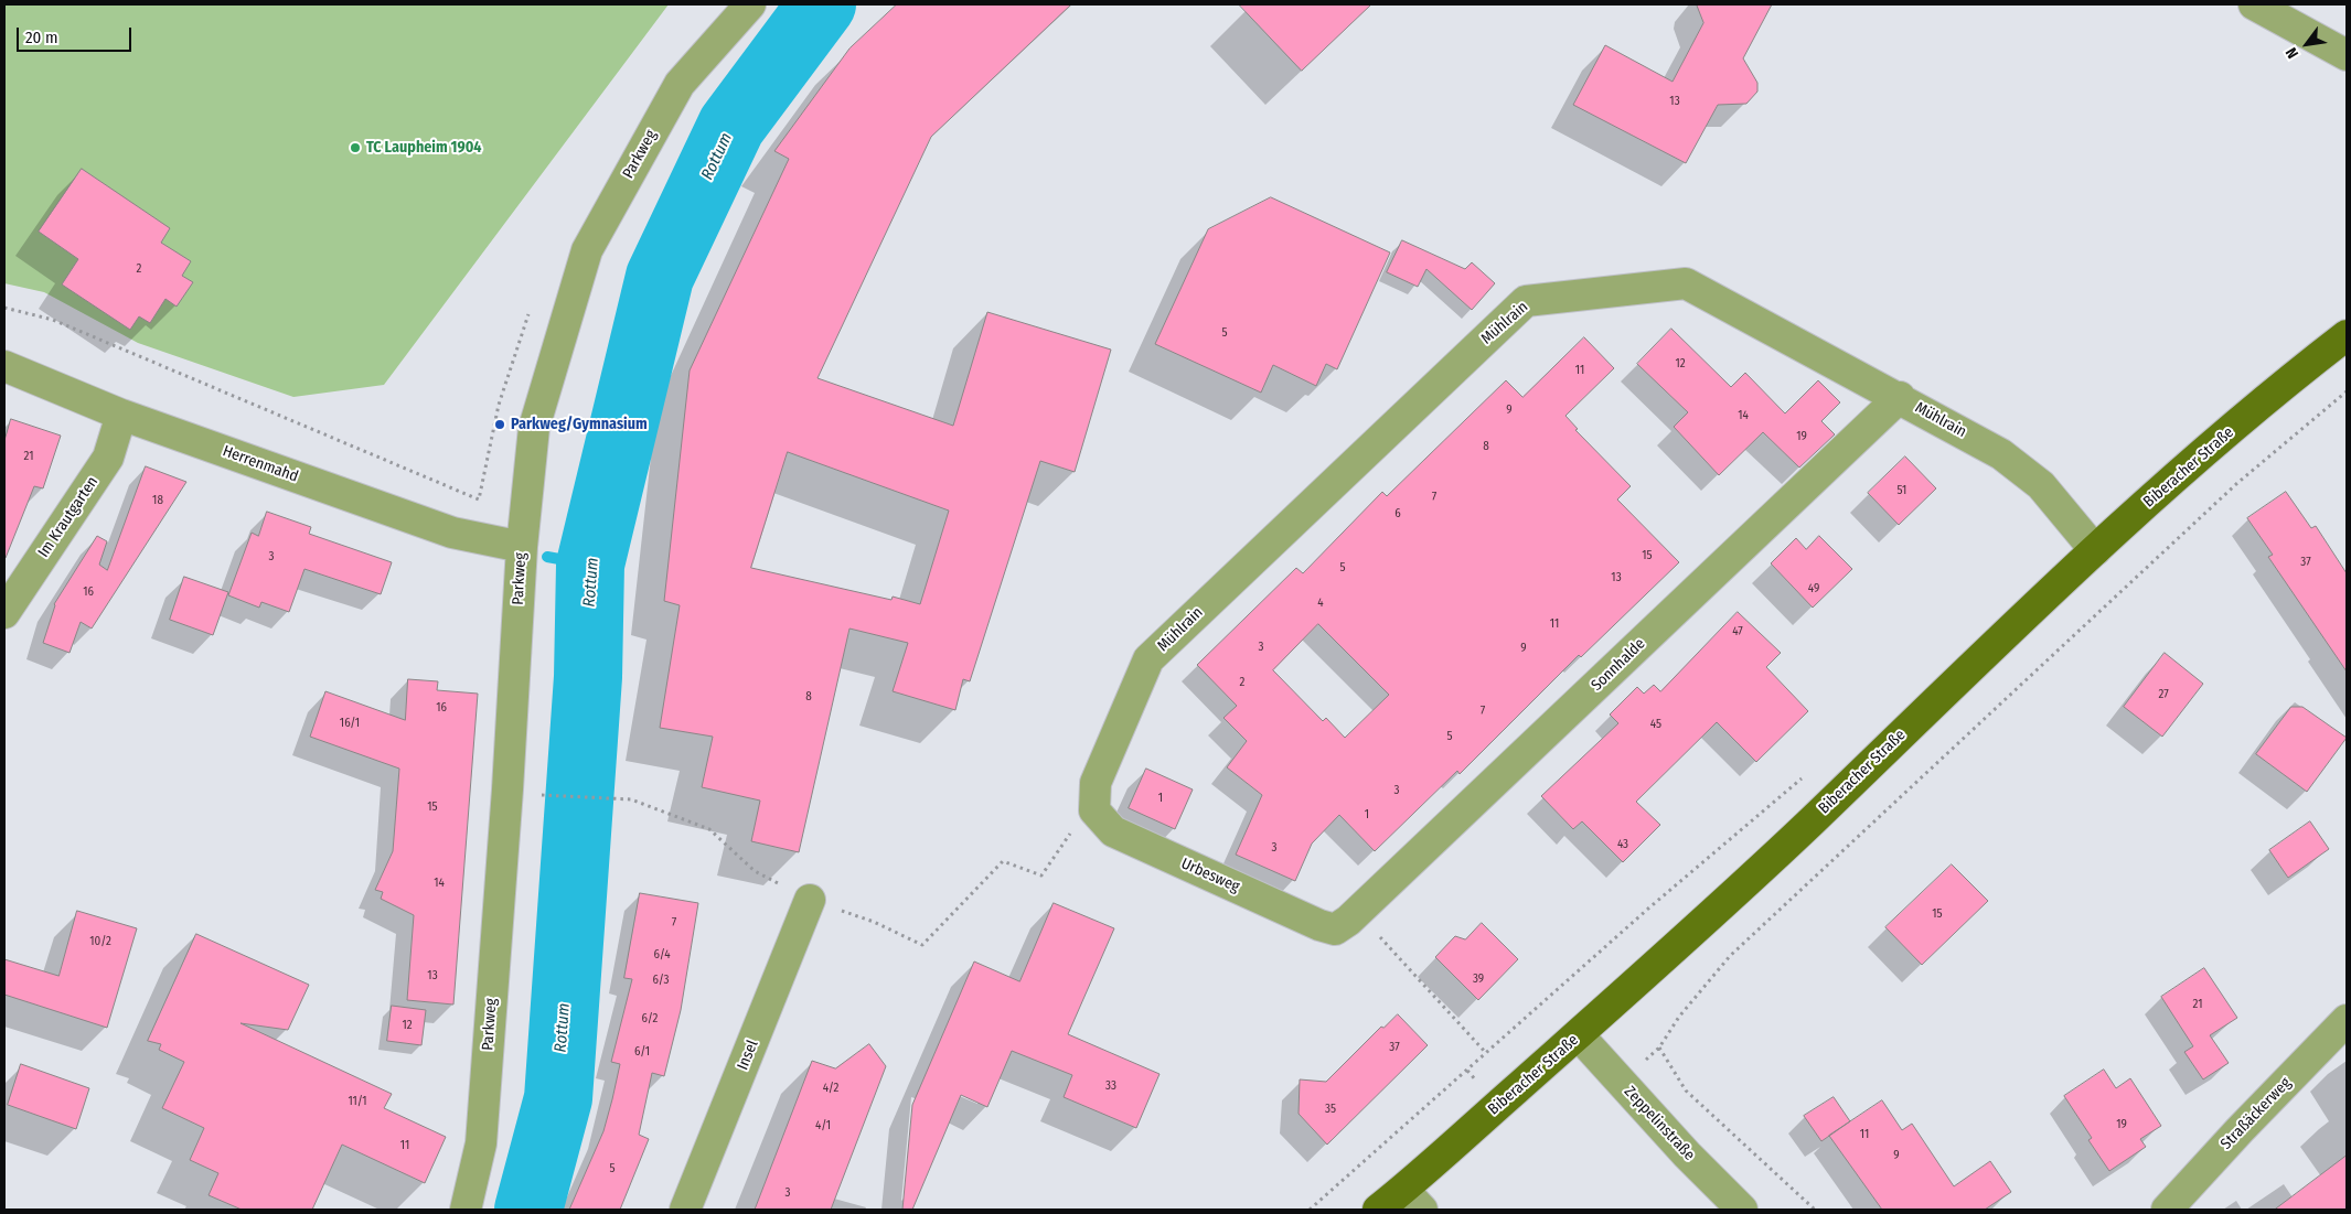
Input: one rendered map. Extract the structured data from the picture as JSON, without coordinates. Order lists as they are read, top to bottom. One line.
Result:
{"streets":{"main road":["Biberacher Straße"],"street":["Parkweg","Mühlrain","Herrenmahd","Im Krautgarten","Sonnhalde","Urbesweg","Insel","Straßäckerweg","Zeppelinstraße"]},"crossings":[["Parkweg","Herrenmahd"],["Mühlrain","Biberacher Straße"],["Mühlrain","Sonnhalde"],["Mühlrain","Urbesweg"],["Herrenmahd","Im Krautgarten"],["Biberacher Straße","Zeppelinstraße"],["Sonnhalde","Urbesweg"]],"water":["Rottum"],"places":["TC Laupheim 1904","Parkweg/Gymnasium"],"house_numbers":["13","2","5","12","11","9","14","19","8","21","51","7","18","6","15","3","37","5","13","49","16","4","11","47","3","9","2","27","8","16","7","16/1","45","5","3","1","15","1","43","3","14","15","7","10/2","6/4","13","39","6/3","21","6/2","12","37","6/1","33","4/2","11/1","35","19","4/1","11","11","9","5","3"],"scale_bar":"20 m","north":"bottom left"}
